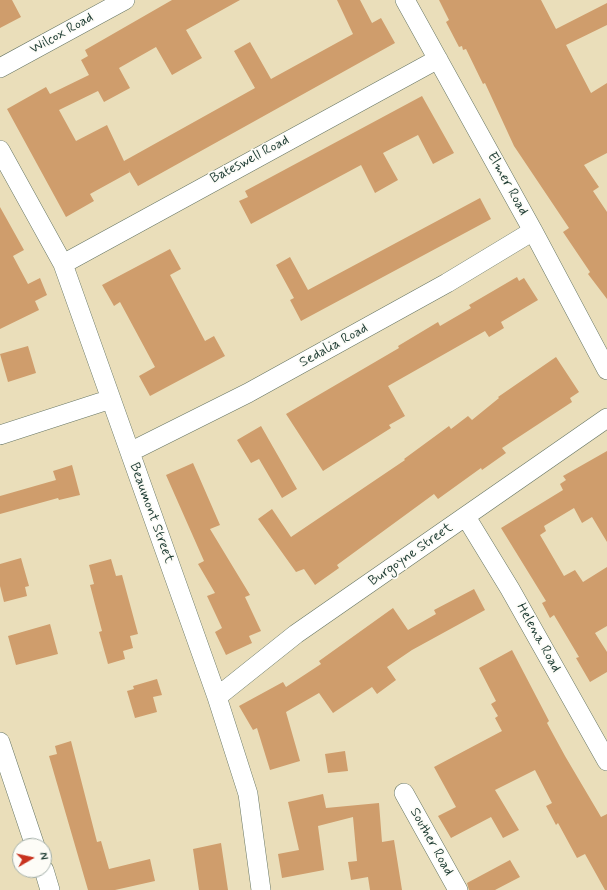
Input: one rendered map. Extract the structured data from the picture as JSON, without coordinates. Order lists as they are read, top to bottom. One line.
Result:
{"streets":{"street":["Wilcox Road","Bateswell Road","Elmer Road","Sedalia Road","Beaumont Street","Burgoyne Street","Helena Road","Souther Road"]},"crossings":[["Bateswell Road","Elmer Road"],["Bateswell Road","Beaumont Street"],["Elmer Road","Sedalia Road"],["Sedalia Road","Beaumont Street"],["Beaumont Street","Burgoyne Street"],["Burgoyne Street","Helena Road"]],"north":"right"}
